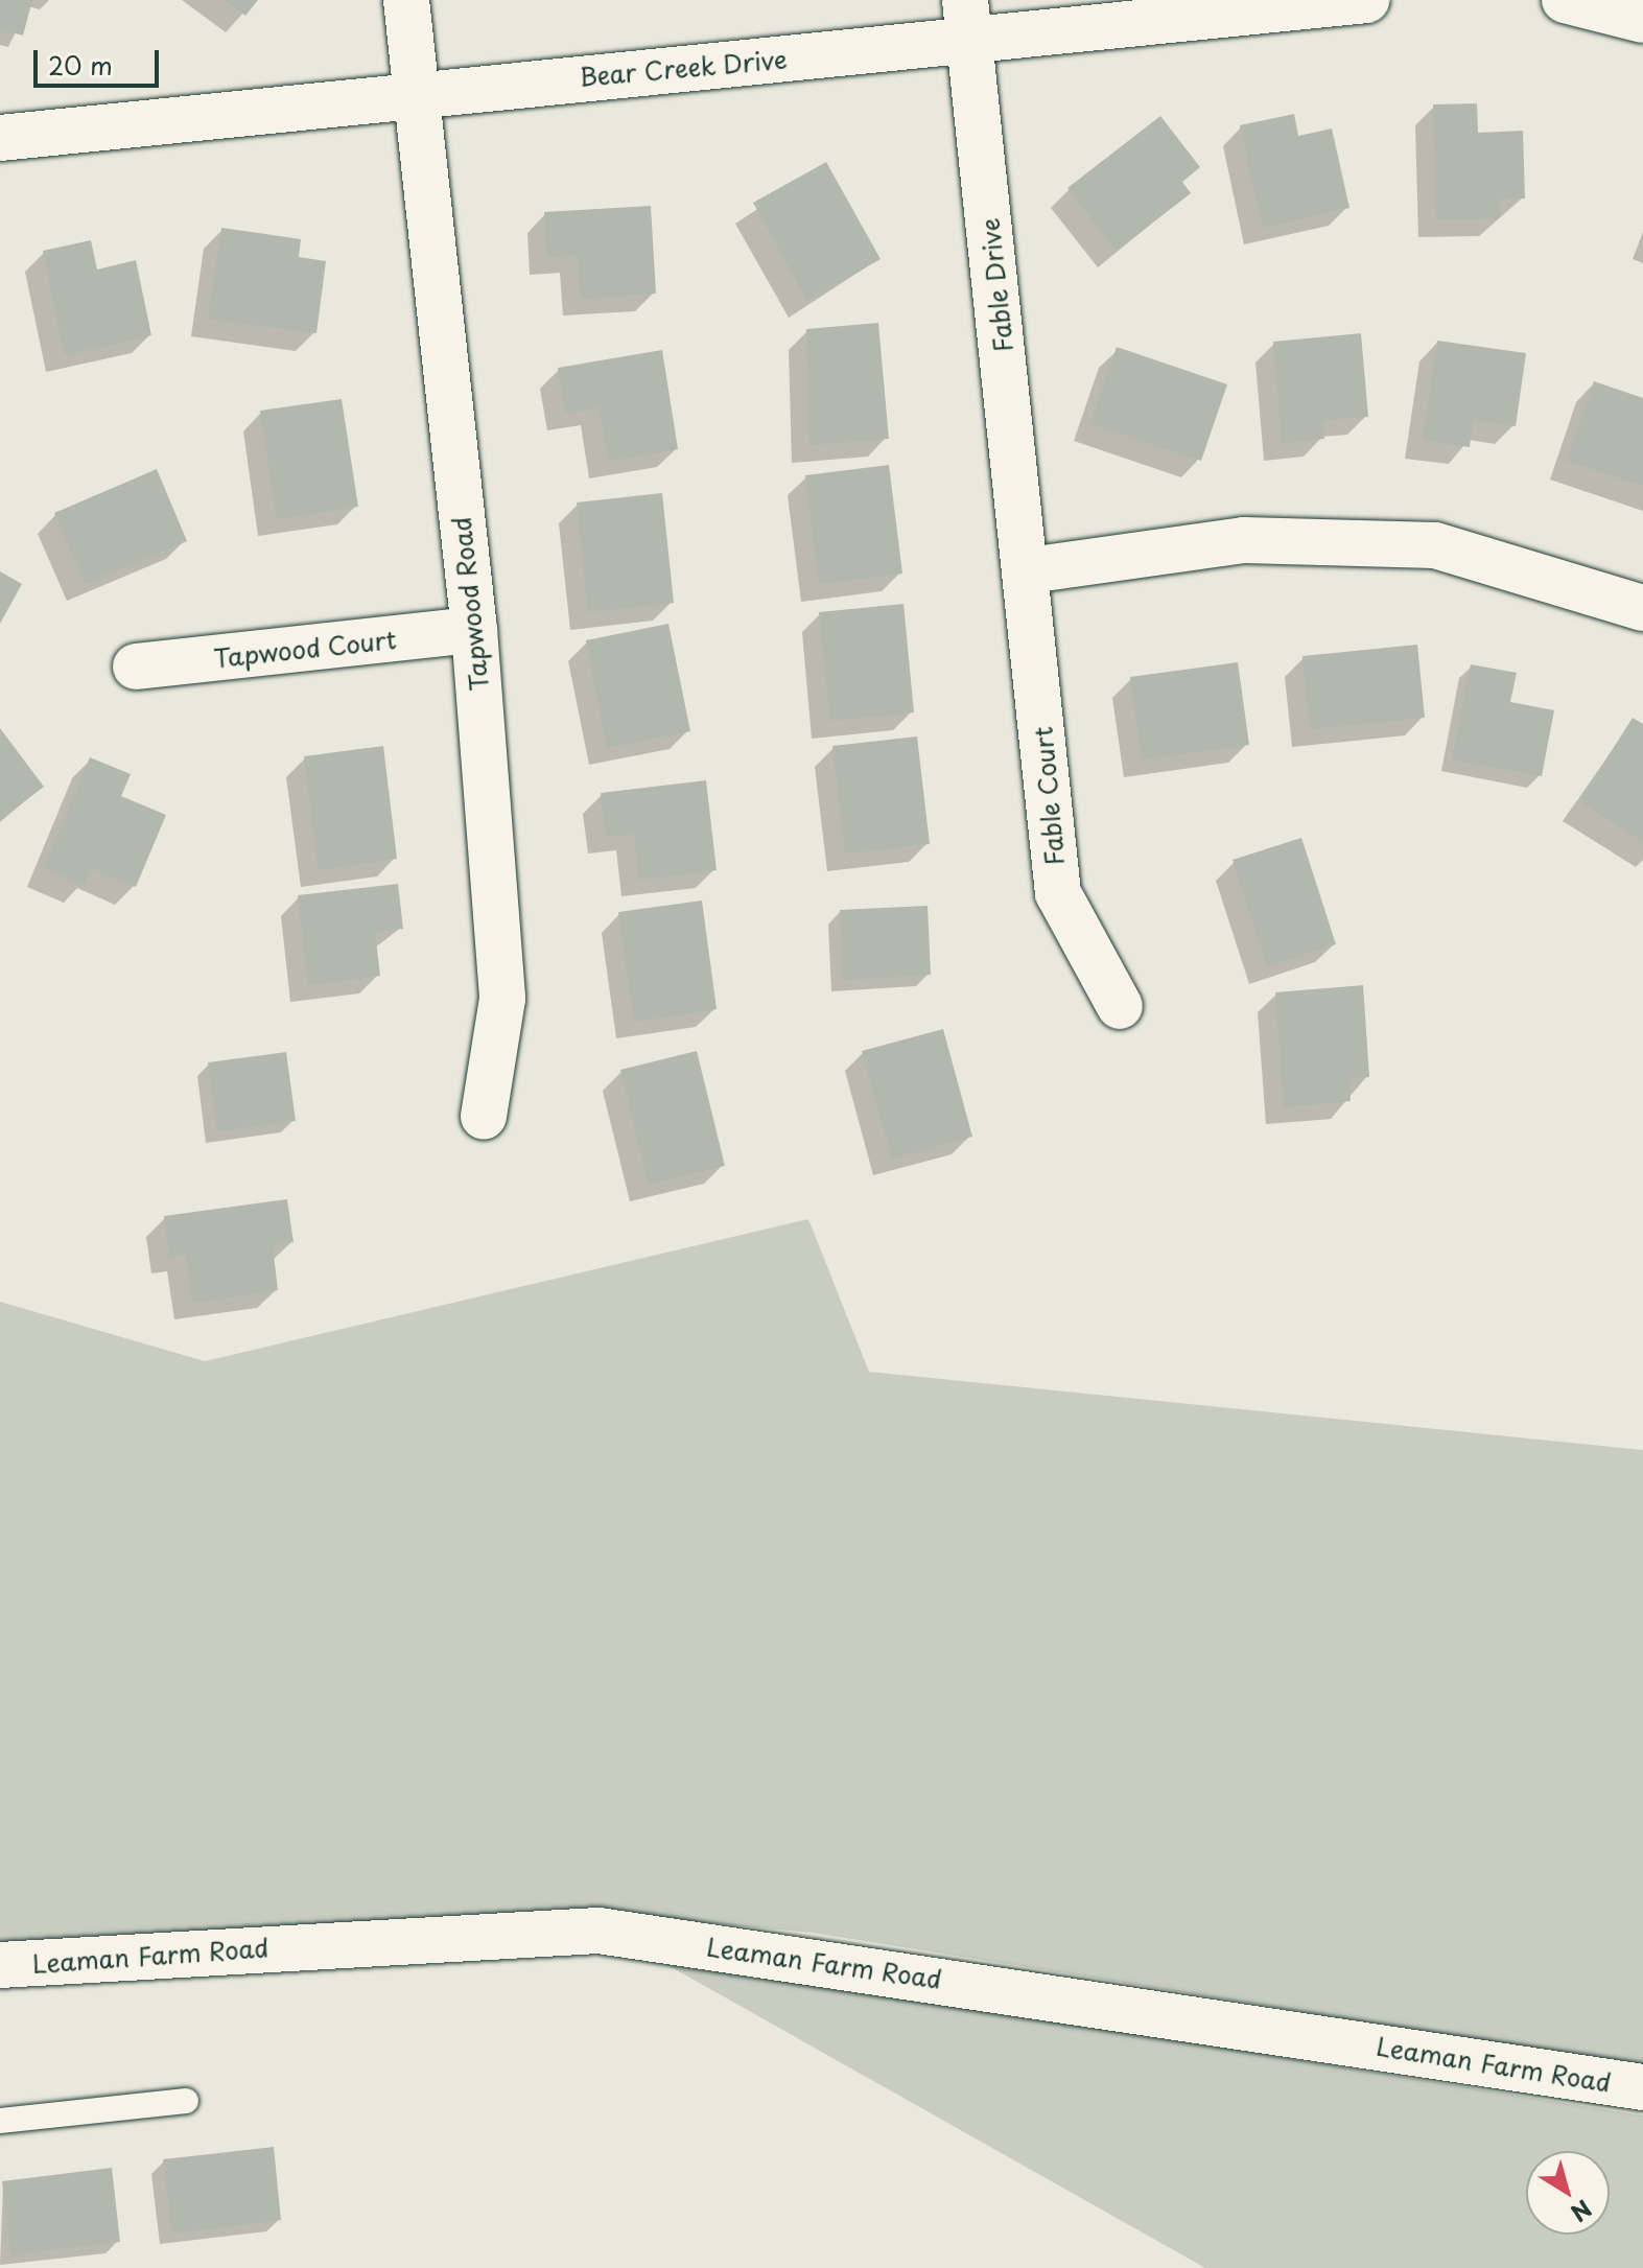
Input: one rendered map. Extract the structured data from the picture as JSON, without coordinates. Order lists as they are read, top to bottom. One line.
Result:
{"streets":{"street":["Bear Creek Drive","Fable Drive","Tapwood Road","Tapwood Court","Fable Court","Leaman Farm Road"]},"crossings":[["Bear Creek Drive","Fable Drive"],["Bear Creek Drive","Tapwood Road"],["Fable Drive","Fable Court"],["Tapwood Road","Tapwood Court"]],"scale_bar":"20 m","north":"bottom right"}
